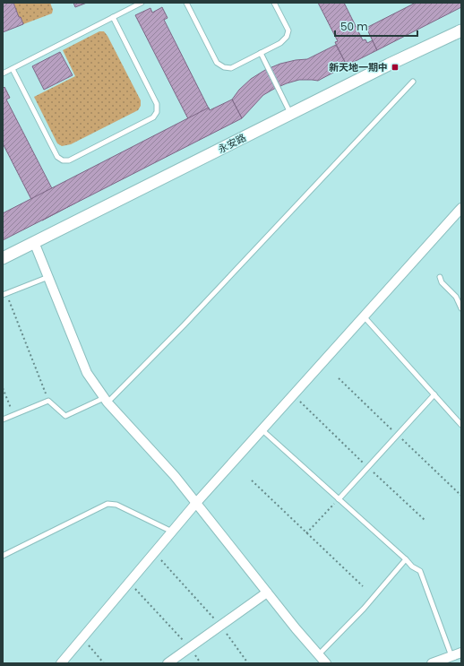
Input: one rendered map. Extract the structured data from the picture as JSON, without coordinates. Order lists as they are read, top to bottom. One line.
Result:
{"streets":{"street":["永安路"]},"places":{"transit":["新天地一期中"]},"scale_bar":"50 m"}
